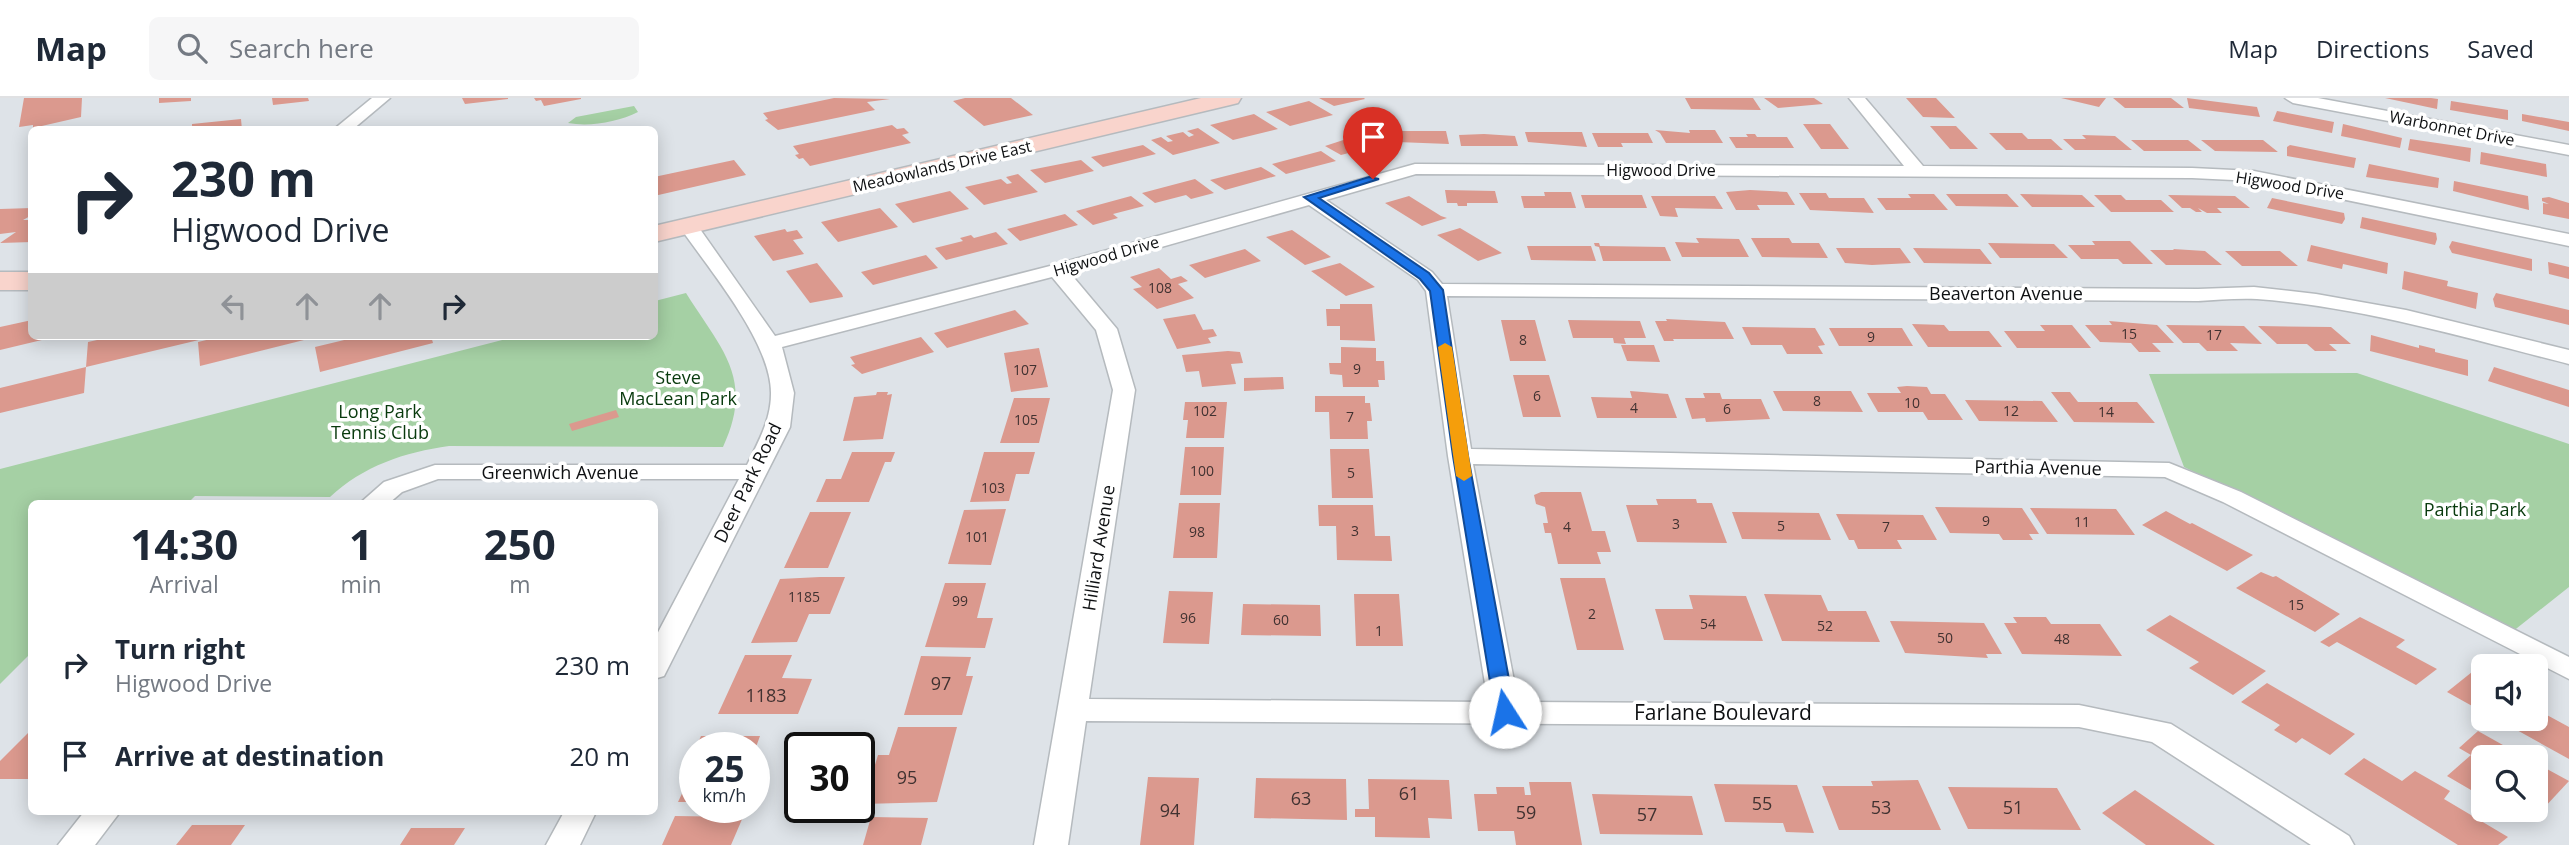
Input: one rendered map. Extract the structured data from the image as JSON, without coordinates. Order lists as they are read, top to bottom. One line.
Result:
{"streets":{"main road":["Meadowlands Drive East"],"street":["Warbonnet Drive","Higwood Drive","Beaverton Avenue","Parthia Avenue","Greenwich Avenue","Deer Park Road","Hilliard Avenue","Farlane Boulevard"]},"crossings":[["Meadowlands Drive East","Deer Park Road"],["Higwood Drive","Deer Park Road"],["Higwood Drive","Hilliard Avenue"],["Greenwich Avenue","Deer Park Road"],["Hilliard Avenue","Farlane Boulevard"]],"parks":["Steve MacLean Park","Long Park Tennis Club","Parthia Park"],"house_numbers":["108","15","17","9","8","9","107","6","8","10","4","6","102","12","14","7","105","100","5","103","9","11","3","5","4","7","3","98","101","1185","99","15","2","96","60","54","52","1","50","48","97","1183","95","61","63","55","53","51","94","59","57"],"page":{"header":"Map","search":"Search here","nav":["Map","Directions","Saved"],"turn":["230 m","Higwood Drive"],"eta":["14:30","Arrival","1","min","250","m"],"list":[{"name":"Turn right","note":"Higwood Drive","value":"230 m"},{"name":"Arrive at destination","value":"20 m"}],"speed":"25 km/h","limit":"30"}}
